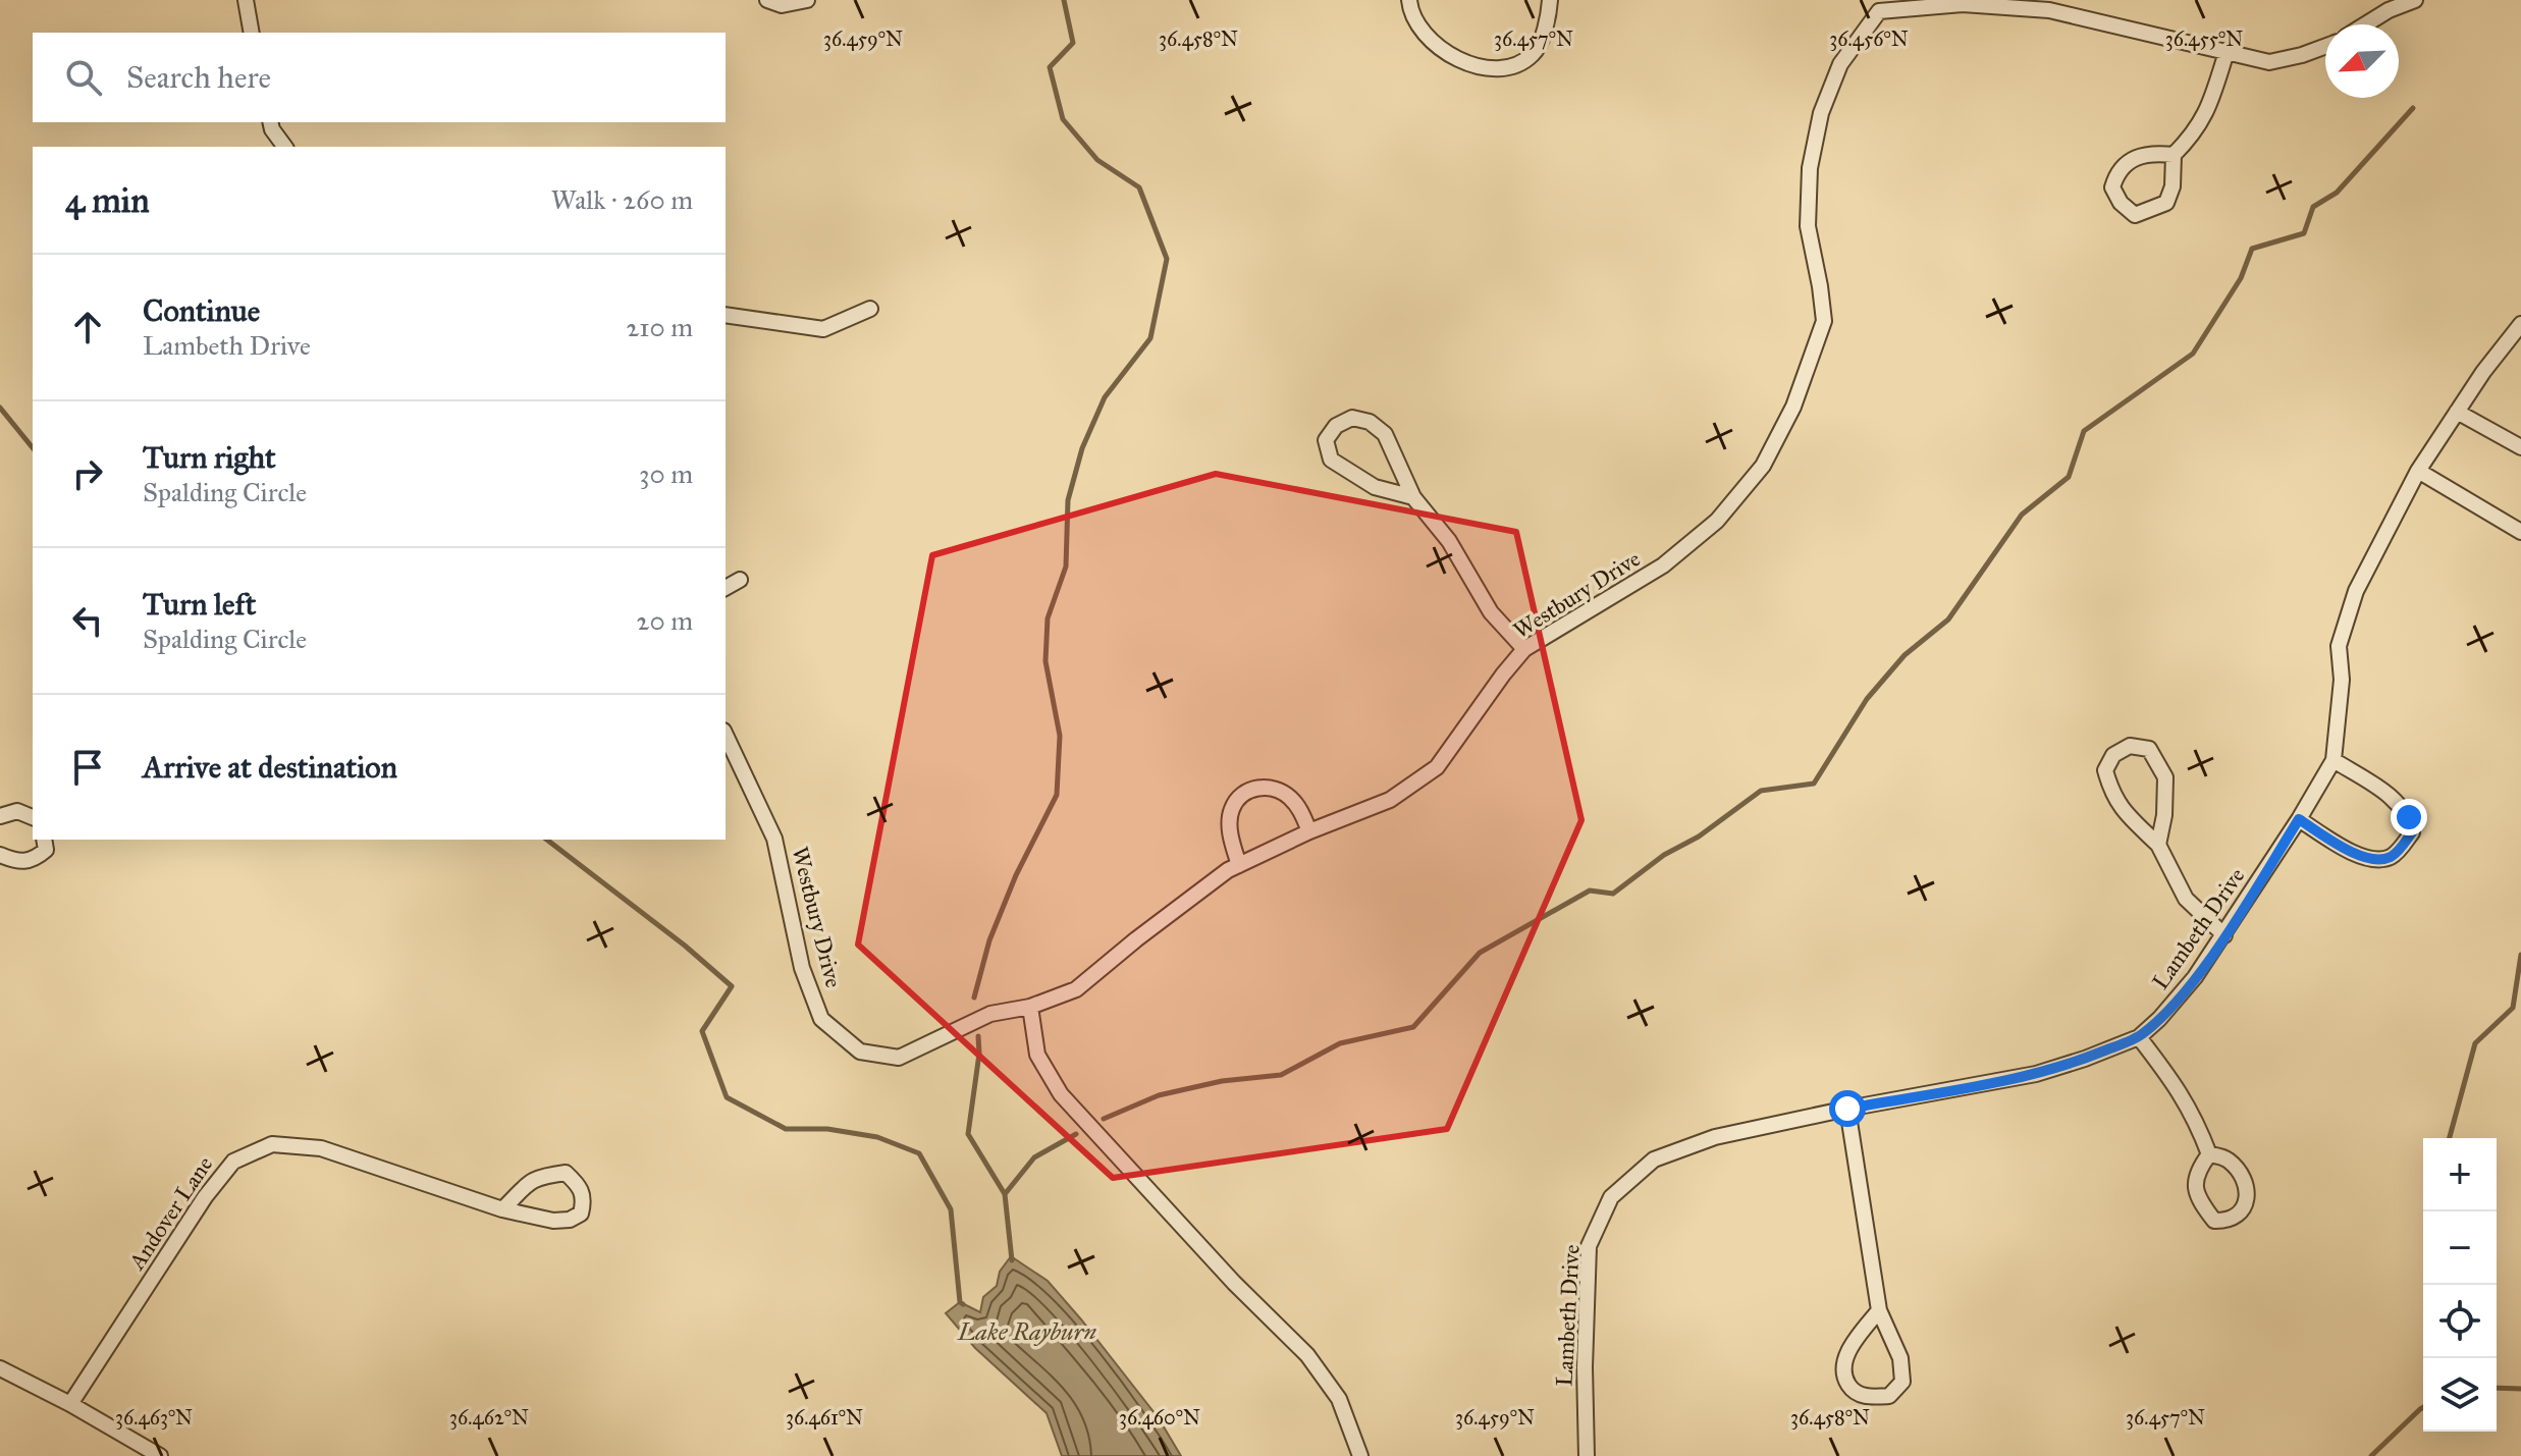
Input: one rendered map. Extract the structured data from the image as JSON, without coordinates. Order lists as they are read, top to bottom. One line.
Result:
{"streets":{"street":["Westbury Drive","Lambeth Drive","Andover Lane"]},"water":["Lake Rayburn"],"north":"bottom left","page":{"search":"Search here","heading":["4 min","Walk · 260 m"],"list":[["Continue","Lambeth Drive","210 m"],["Turn right","Spalding Circle","30 m"],["Turn left","Spalding Circle","20 m"],"Arrive at destination"],"map_buttons":["+","−"]},"coordinates":["36.459°N","36.458°N","36.457°N","36.456°N","36.455°N","36.463°N","36.462°N","36.461°N","36.460°N"]}
